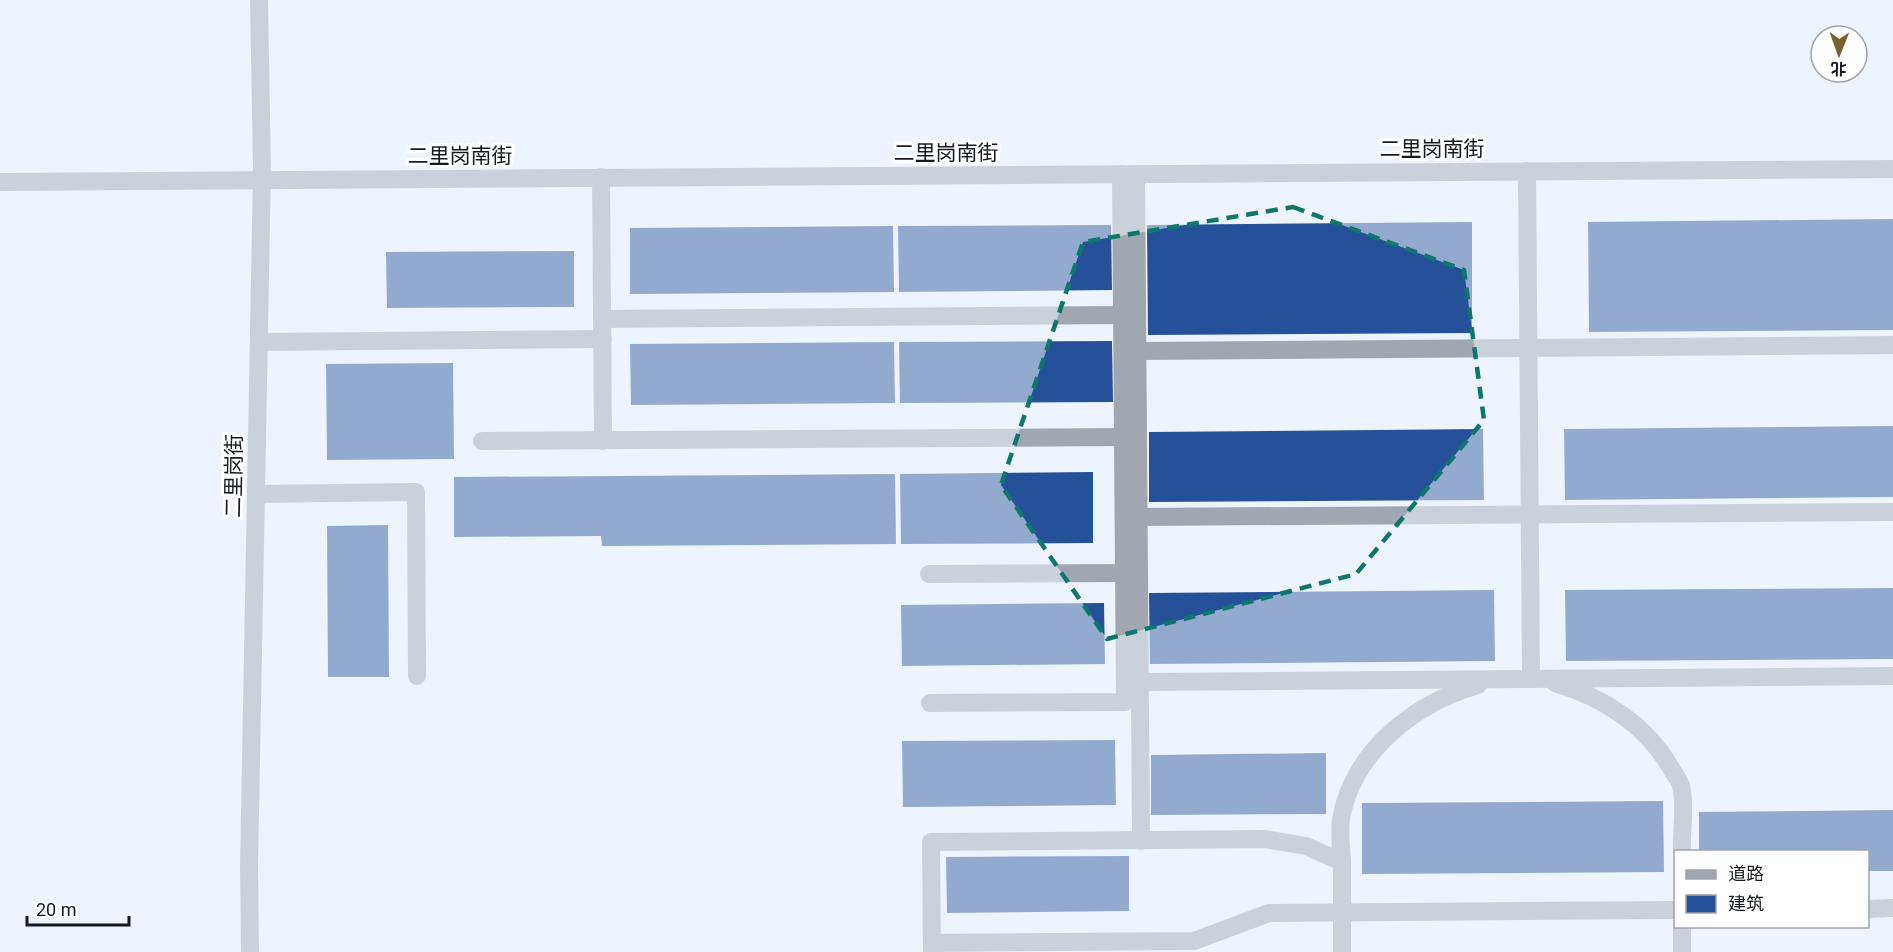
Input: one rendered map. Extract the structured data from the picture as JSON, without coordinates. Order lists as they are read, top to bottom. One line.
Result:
{"streets":{"street":["二里岗南街","二里岗街"]},"crossings":[["二里岗南街","二里岗街"]],"legend":["道路","建筑"],"scale_bar":"20 m","north":"bottom"}
